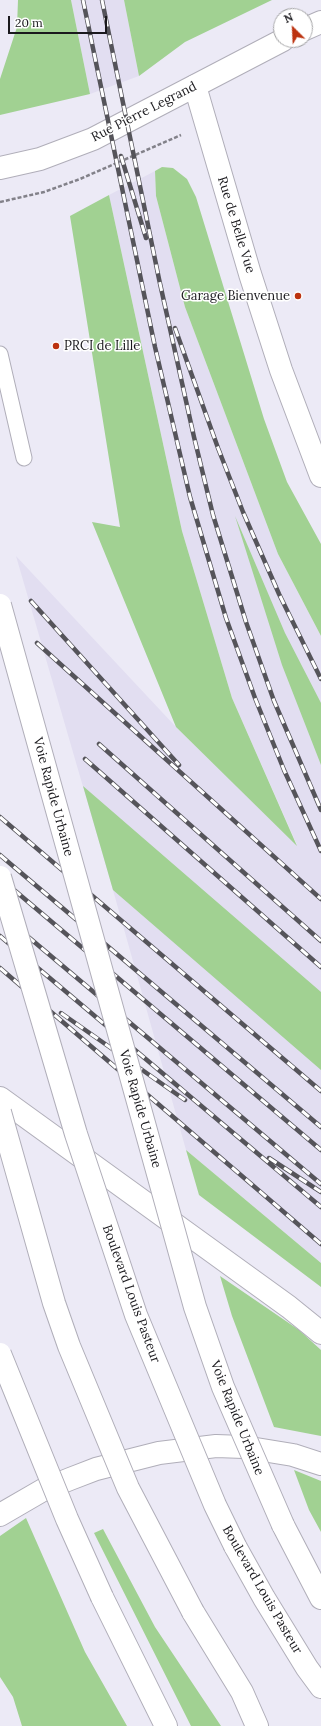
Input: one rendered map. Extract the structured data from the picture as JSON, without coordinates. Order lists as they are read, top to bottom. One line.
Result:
{"streets":{"main road":["Rue Pierre Legrand","Rue de Belle Vue","Voie Rapide Urbaine","Boulevard Louis Pasteur"]},"crossings":[["Rue Pierre Legrand","Rue de Belle Vue"]],"places":["Garage Bienvenue","PRCI de Lille"],"scale_bar":"20 m","north":"top left"}
